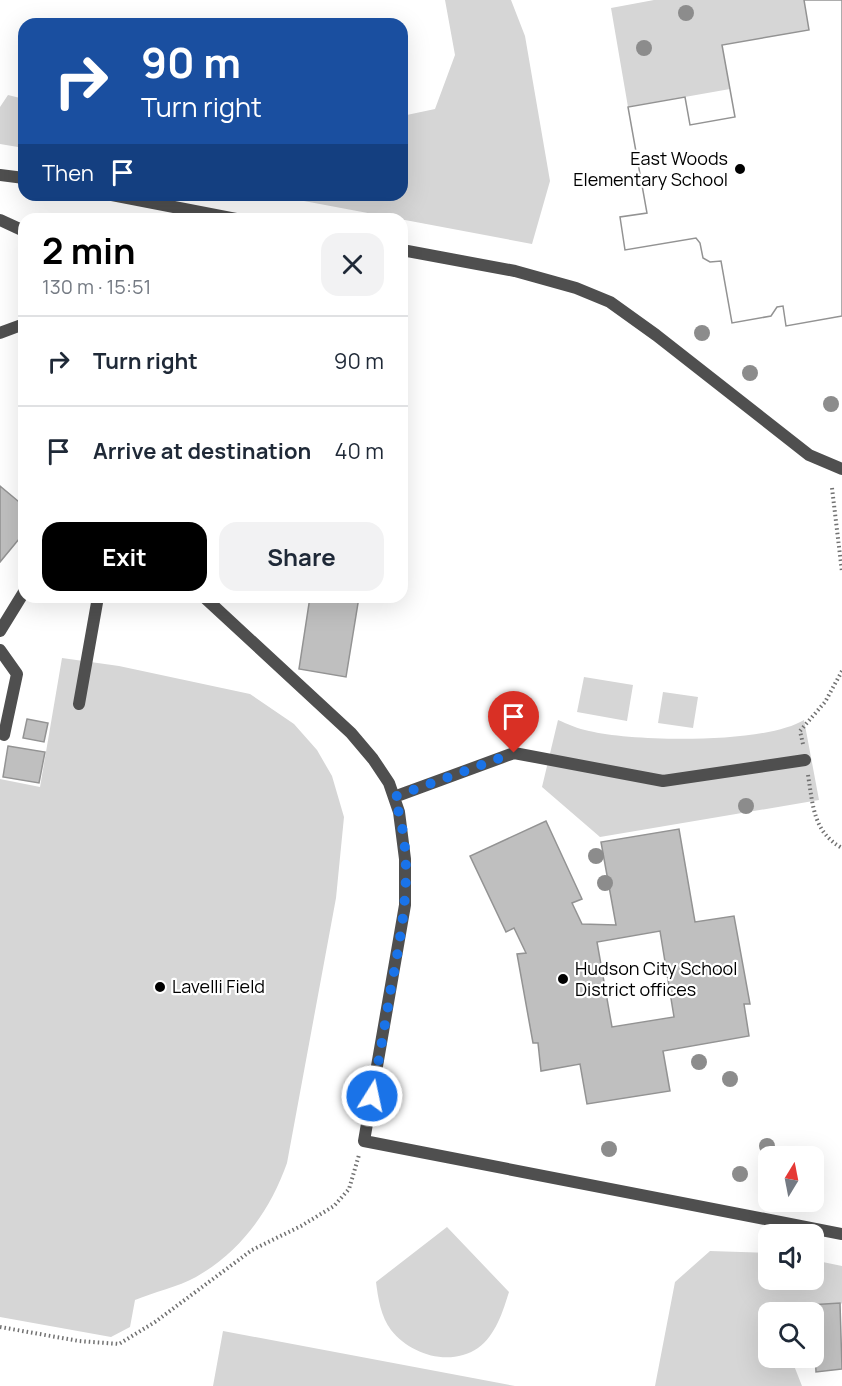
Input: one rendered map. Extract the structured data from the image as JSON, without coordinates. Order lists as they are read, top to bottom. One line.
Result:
{"places":["East Woods Elementary School","Hudson City School District offices","Lavelli Field"],"north":"top","page":{"turn":["90 m","Turn right"],"then":"Then","heading":["2 min","130 m · 15:51"],"list":[{"name":"Turn right","value":"90 m"},{"name":"Arrive at destination","value":"40 m"}],"buttons":["Exit","Share"]}}
